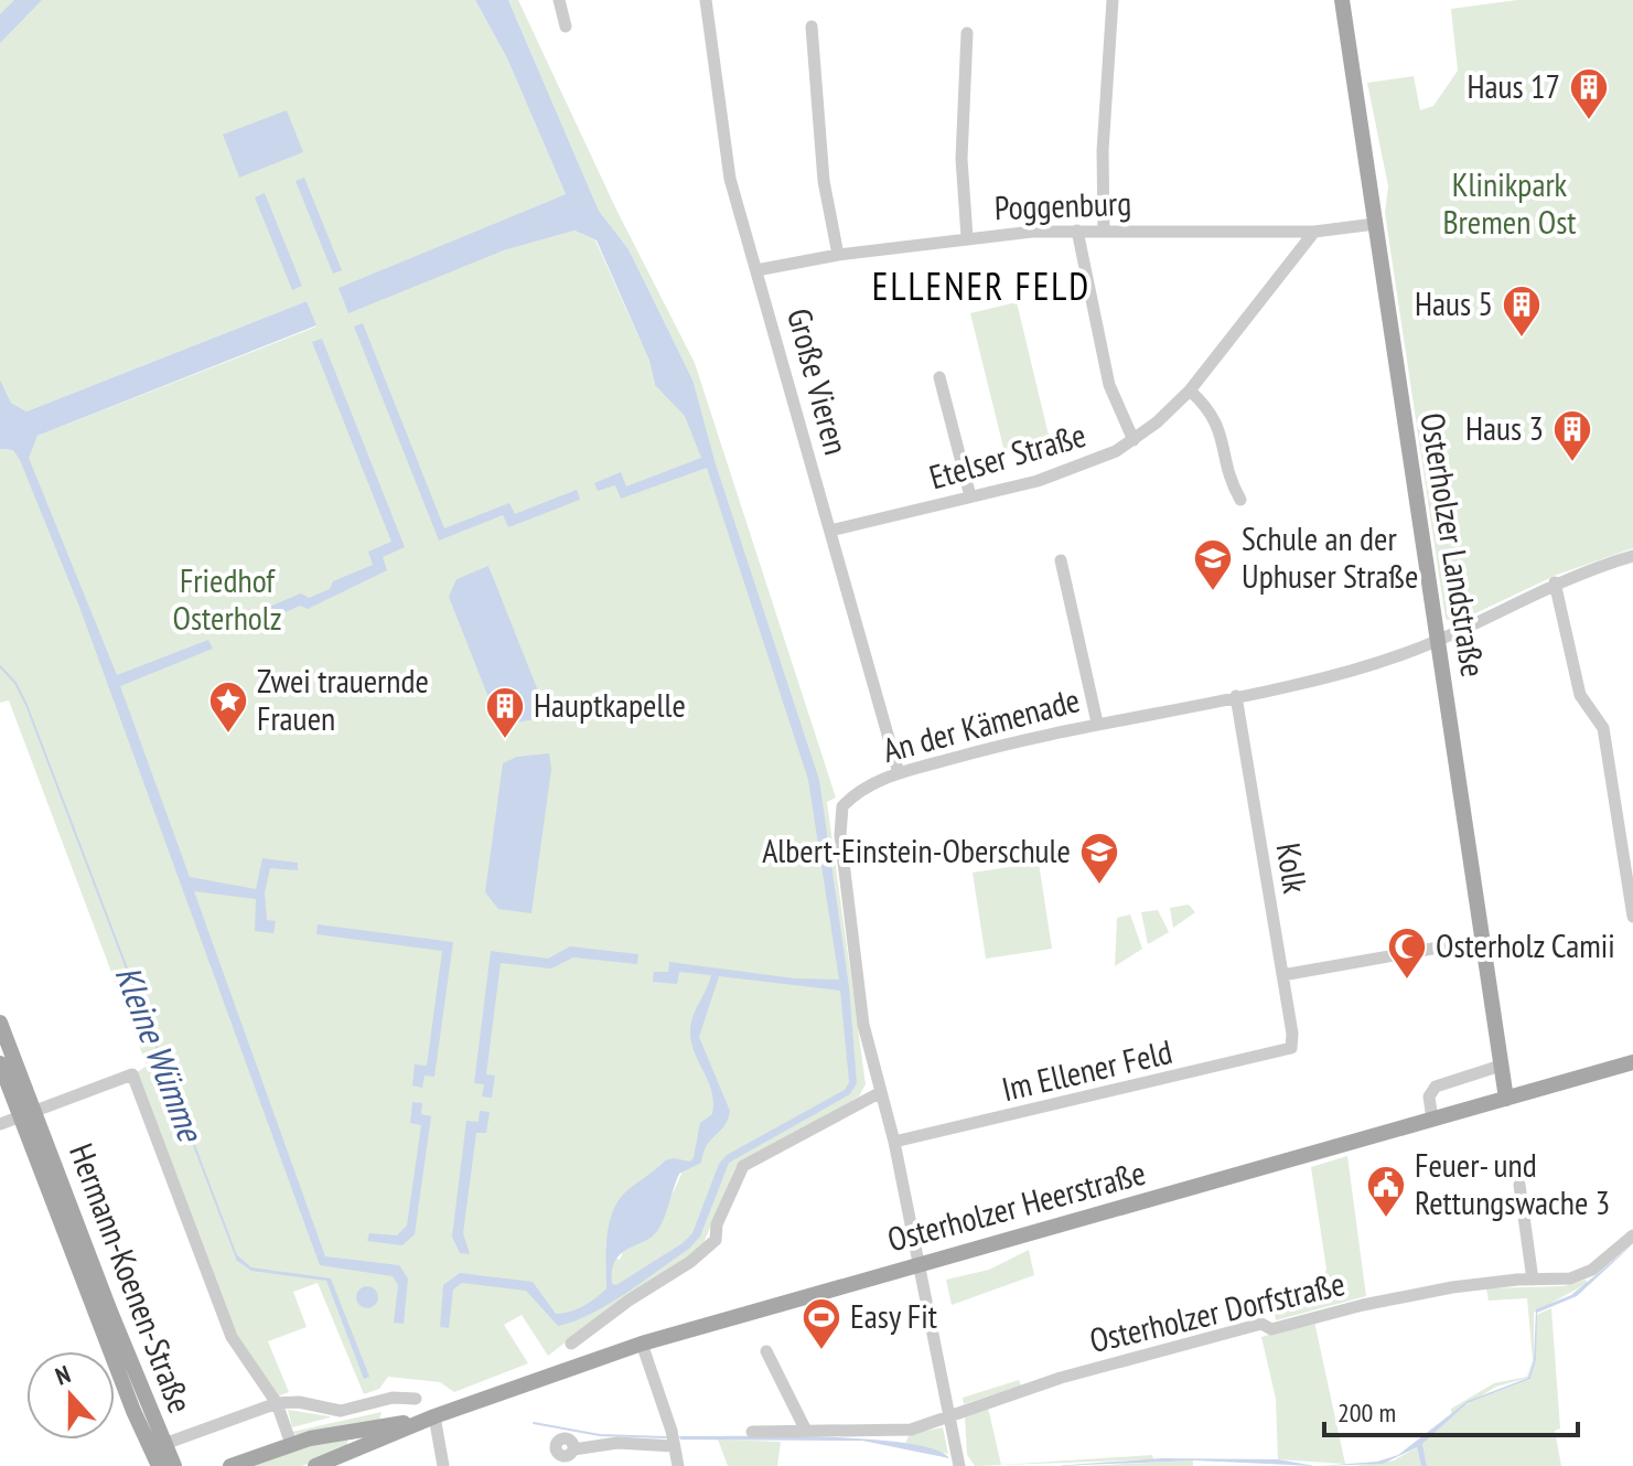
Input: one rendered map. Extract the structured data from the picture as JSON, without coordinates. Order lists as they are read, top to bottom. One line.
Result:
{"streets":{"main road":["Osterholzer Landstraße","Osterholzer Heerstraße","Hermann-Koenen-Straße"],"street":["Poggenburg","Große Vieren","Etelser Straße","An der Kämenade","Kolk","Im Ellener Feld","Osterholzer Dorfstraße"]},"crossings":[["Poggenburg","Große Vieren"],["Poggenburg","Etelser Straße"],["Poggenburg","Osterholzer Landstraße"],["Große Vieren","Etelser Straße"],["Große Vieren","An der Kämenade"],["Osterholzer Landstraße","An der Kämenade"],["Osterholzer Landstraße","Osterholzer Heerstraße"],["An der Kämenade","Kolk"],["An der Kämenade","Im Ellener Feld"],["An der Kämenade","Osterholzer Heerstraße"],["An der Kämenade","Osterholzer Dorfstraße"],["Kolk","Im Ellener Feld"]],"districts":["ELLENER FELD"],"water":["Kleine Wümme"],"parks":["Klinikpark Bremen Ost","Friedhof Osterholz"],"places":{"building":["Haus 17","Haus 5","Haus 3","Hauptkapelle"],"school or university":["Schule an der Uphuser Straße","Albert-Einstein-Oberschule"],"place":["Zwei trauernde Frauen"],"mosque":["Osterholz Camii"],"public building":["Feuer- und Rettungswache 3"],"sports":["Easy Fit"]},"scale_bar":"200 m","north":"top"}
